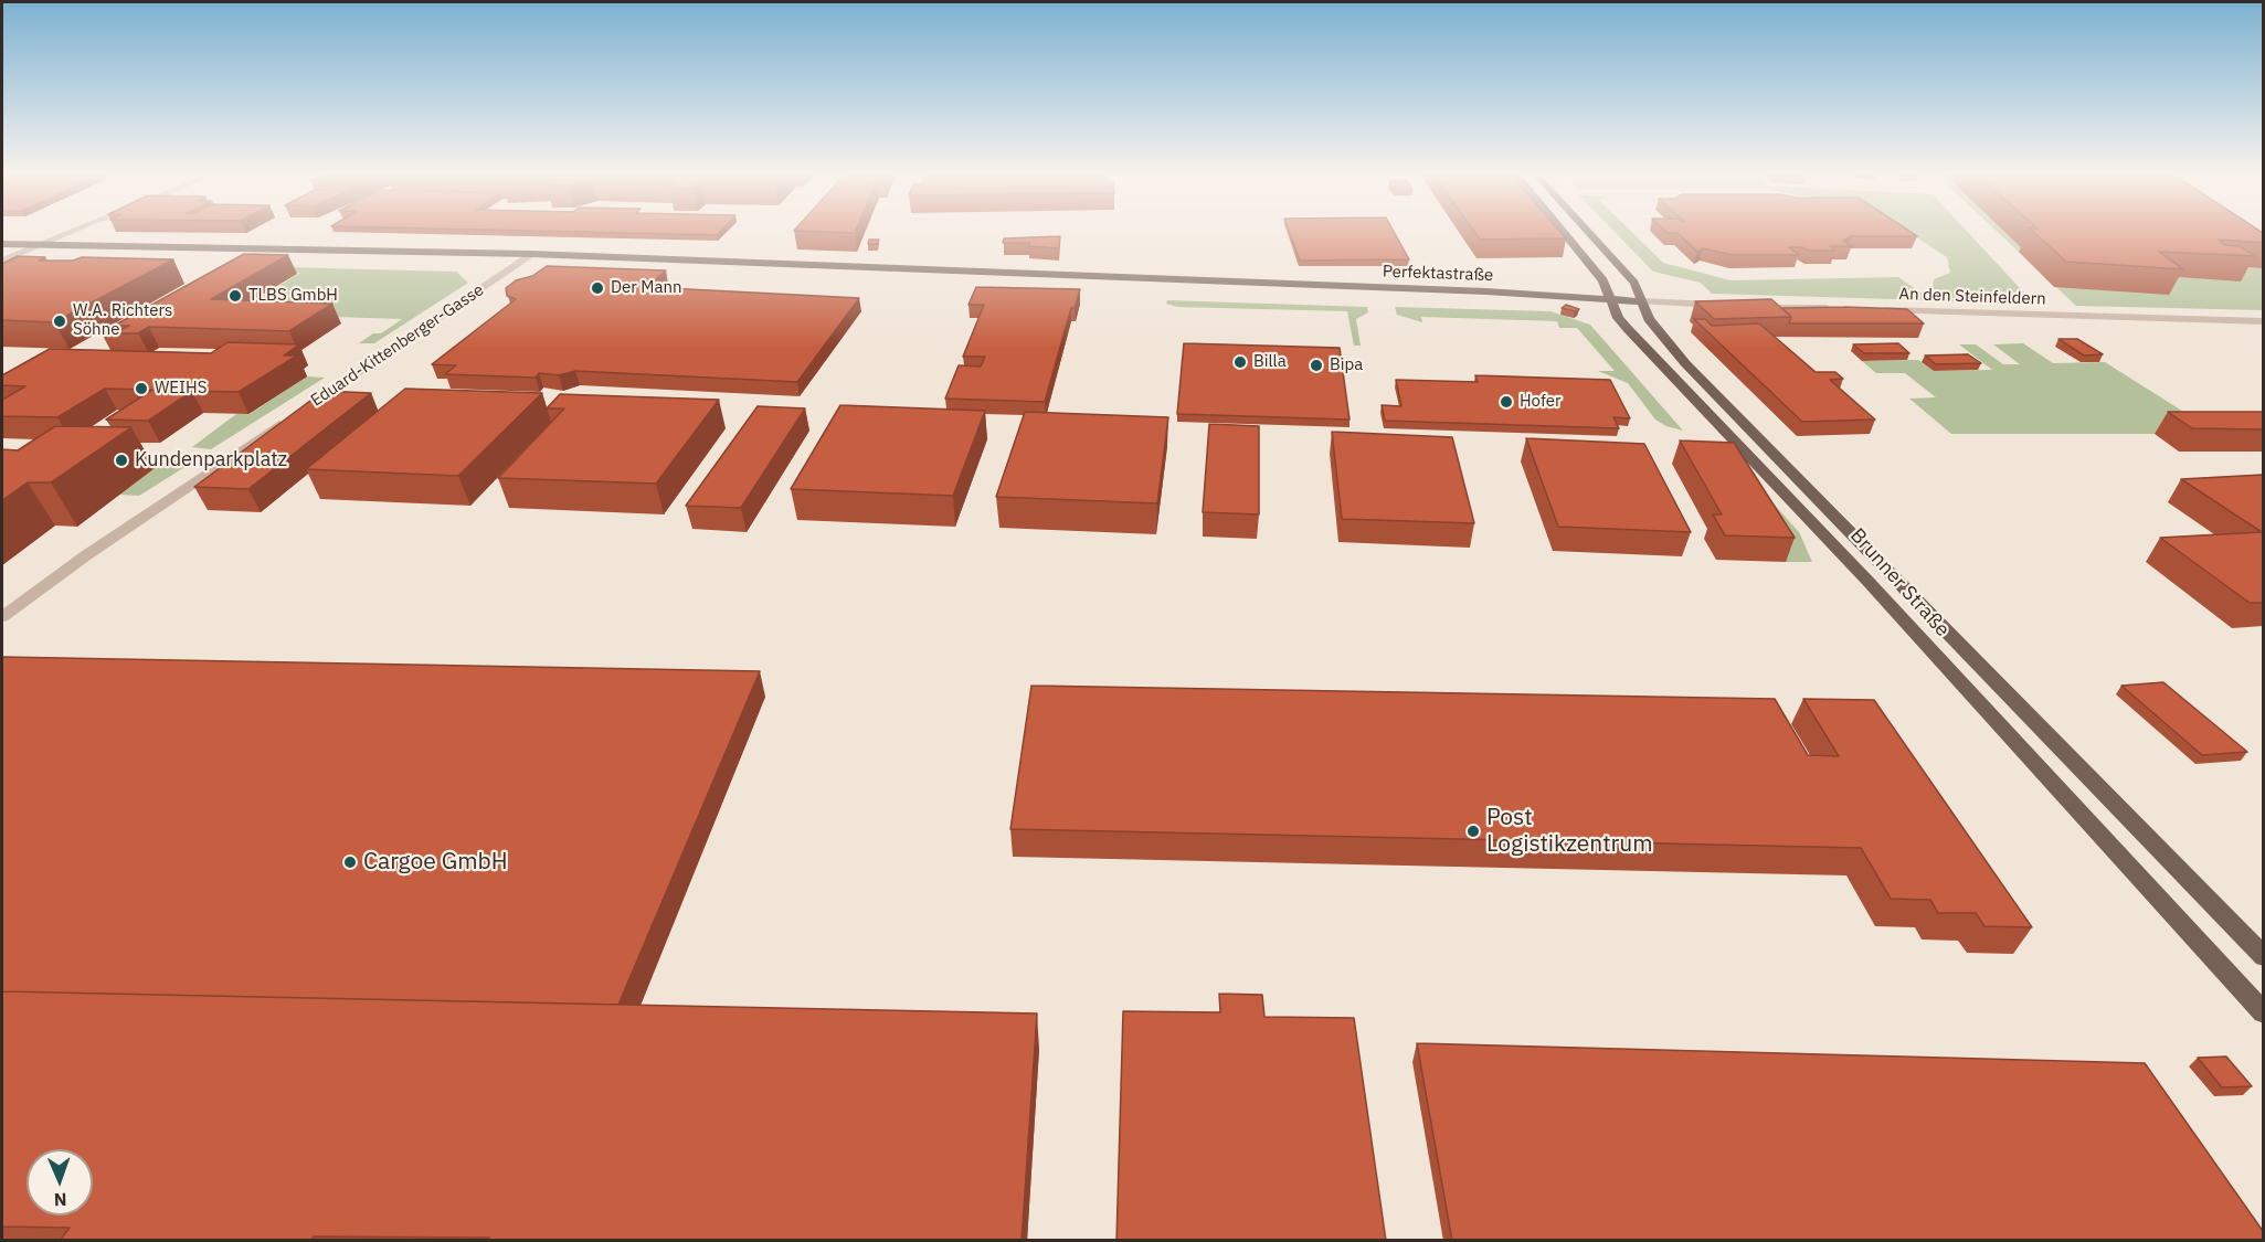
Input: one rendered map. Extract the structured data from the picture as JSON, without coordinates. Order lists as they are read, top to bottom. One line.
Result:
{"streets":{"main road":["Perfektastraße","Brunner Straße"],"street":["An den Steinfeldern","Eduard-Kittenberger-Gasse"]},"crossings":[["Perfektastraße","Eduard-Kittenberger-Gasse"],["Perfektastraße","Brunner Straße"]],"places":["Der Mann","TLBS GmbH","W.A. Richters Söhne","Billa","Bipa","WEIHS","Hofer","Kundenparkplatz","Post Logistikzentrum","Cargoe GmbH"],"north":"bottom"}
